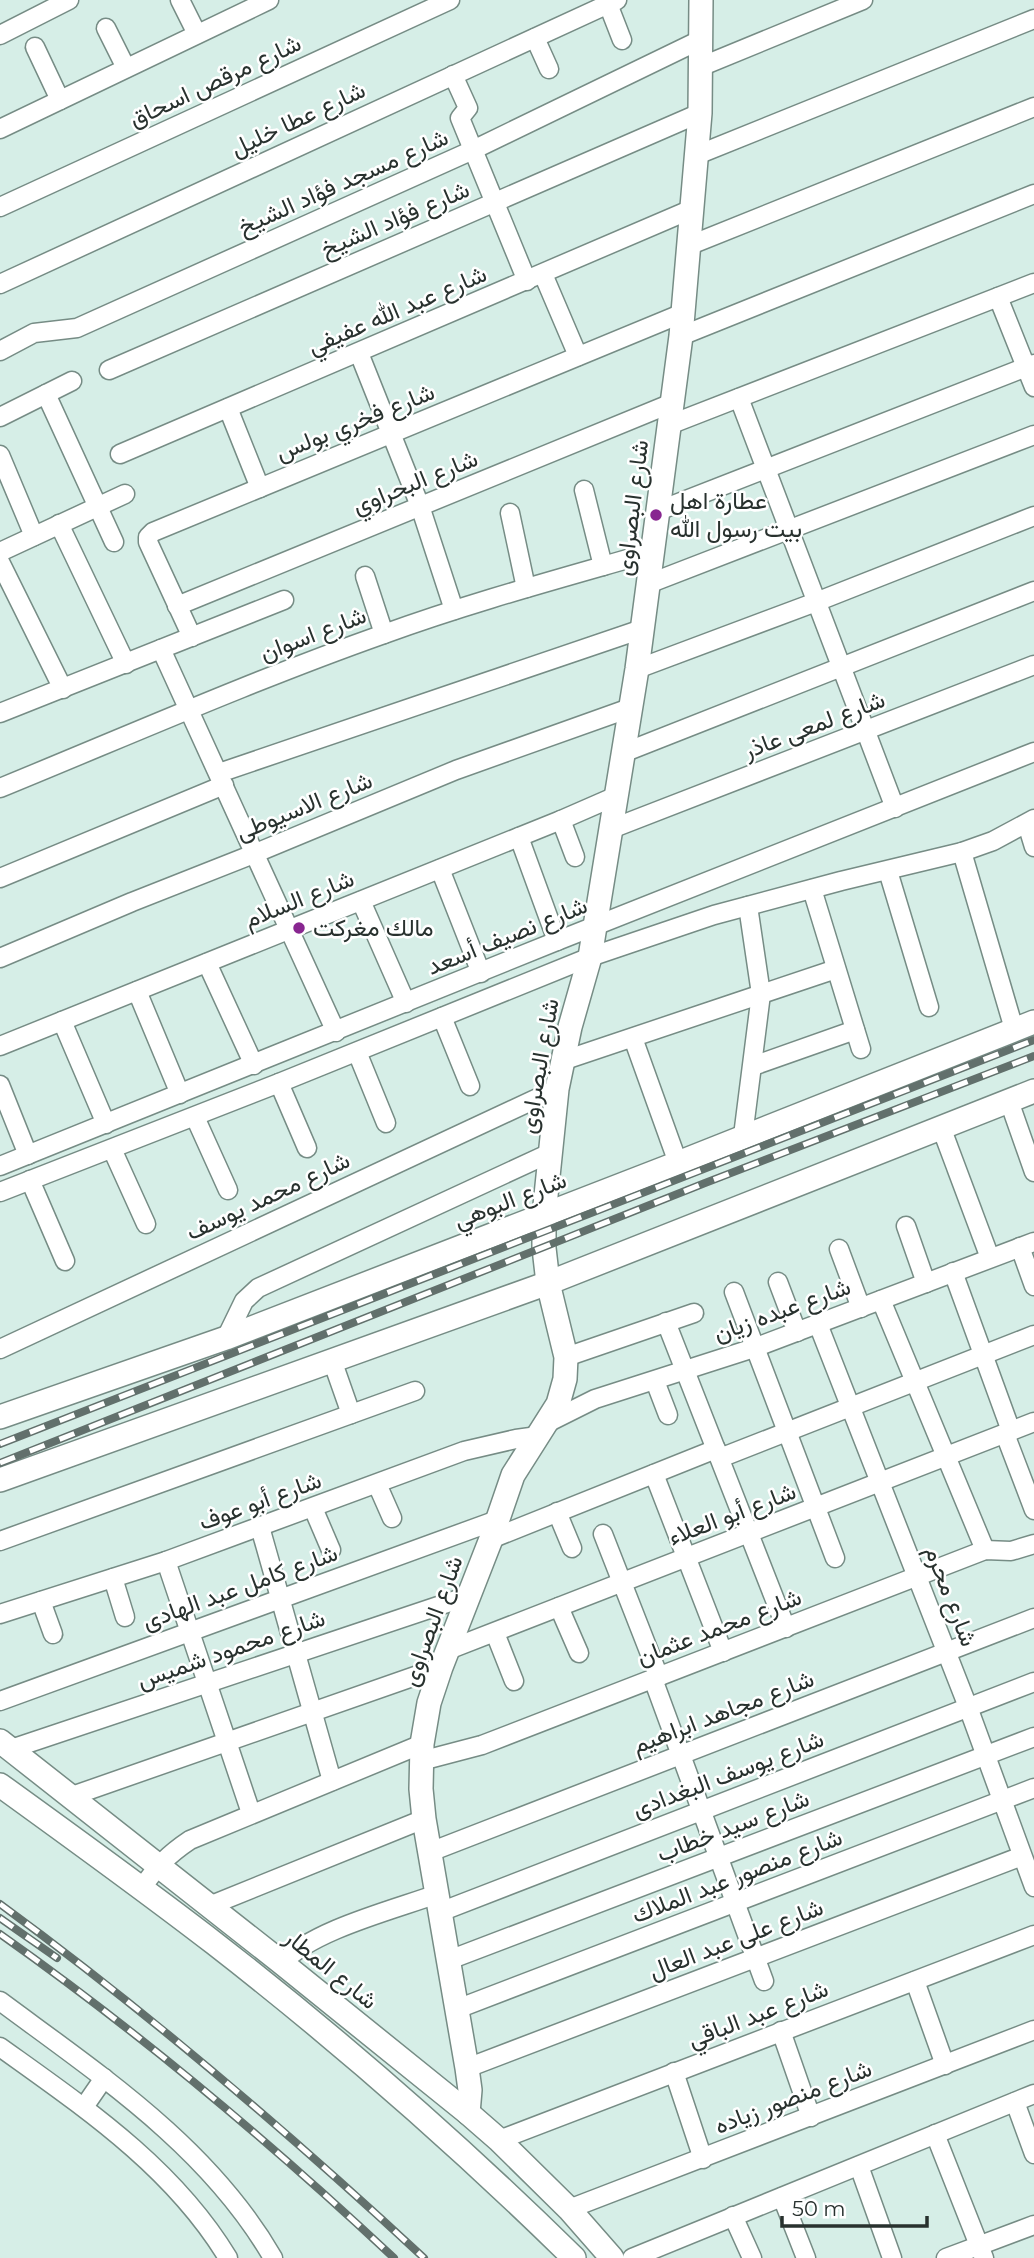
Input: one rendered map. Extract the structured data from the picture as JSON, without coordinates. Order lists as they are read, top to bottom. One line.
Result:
{"streets":{"street":["شارع مرقص اسحاق","شارع عطا خليل","شارع مسجد فؤاد الشيخ","شارع فؤاد الشيخ","شارع عبد الله عفيفي","شارع فخري بولس","شارع البحراوي","شارع البصراوى","شارع اسوان","شارع لمعى عاذر","شارع الاسيوطى","شارع السلام","شارع نصيف أسعد","شارع محمد يوسف","شارع البوهي","شارع عبده زيان","شارع أبو عوف","شارع أبو العلاء","شارع كامل عبد الهادى","شارع محرم","شارع محمد عثمان","شارع محمود شميس","شارع مجاهد ابراهيم","شارع يوسف البغدادى","شارع سيد خطاب","شارع منصور عبد الملاك","شارع على عبد العال","شارع المطار","شارع عبد الباقي","شارع منصور زياده"]},"crossings":[["شارع مسجد فؤاد الشيخ","شارع البصراوى"],["شارع فؤاد الشيخ","شارع البصراوى"],["شارع عبد الله عفيفي","شارع البصراوى"],["شارع فخري بولس","شارع البحراوي"],["شارع فخري بولس","شارع البصراوى"],["شارع البحراوي","شارع البصراوى"],["شارع البصراوى","شارع اسوان"],["شارع البصراوى","شارع لمعى عاذر"],["شارع البصراوى","شارع الاسيوطى"],["شارع البصراوى","شارع السلام"],["شارع البصراوى","شارع نصيف أسعد"],["شارع البصراوى","شارع محمد يوسف"],["شارع البصراوى","شارع البوهي"],["شارع البصراوى","شارع عبده زيان"],["شارع البصراوى","شارع أبو عوف"],["شارع البصراوى","شارع أبو العلاء"],["شارع البصراوى","شارع كامل عبد الهادى"],["شارع البصراوى","شارع محمد عثمان"],["شارع البصراوى","شارع محمود شميس"],["شارع البصراوى","شارع مجاهد ابراهيم"],["شارع البصراوى","شارع يوسف البغدادى"],["شارع البصراوى","شارع سيد خطاب"],["شارع البصراوى","شارع منصور عبد الملاك"],["شارع البصراوى","شارع على عبد العال"],["شارع البصراوى","شارع المطار"],["شارع عبده زيان","شارع أبو عوف"],["شارع عبده زيان","شارع محرم"],["شارع أبو العلاء","شارع محرم"],["شارع أبو العلاء","شارع المطار"],["شارع كامل عبد الهادى","شارع محرم"],["شارع محرم","شارع محمد عثمان"],["شارع محرم","شارع مجاهد ابراهيم"],["شارع محرم","شارع يوسف البغدادى"],["شارع محرم","شارع سيد خطاب"],["شارع محرم","شارع منصور عبد الملاك"],["شارع محرم","شارع على عبد العال"],["شارع محمد عثمان","شارع المطار"],["شارع محمود شميس","شارع المطار"],["شارع يوسف البغدادى","شارع المطار"],["شارع المطار","شارع عبد الباقي"],["شارع المطار","شارع منصور زياده"]],"places":["عطارة اهل بيت رسول الله","مالك مغركت"],"scale_bar":"50 m"}
